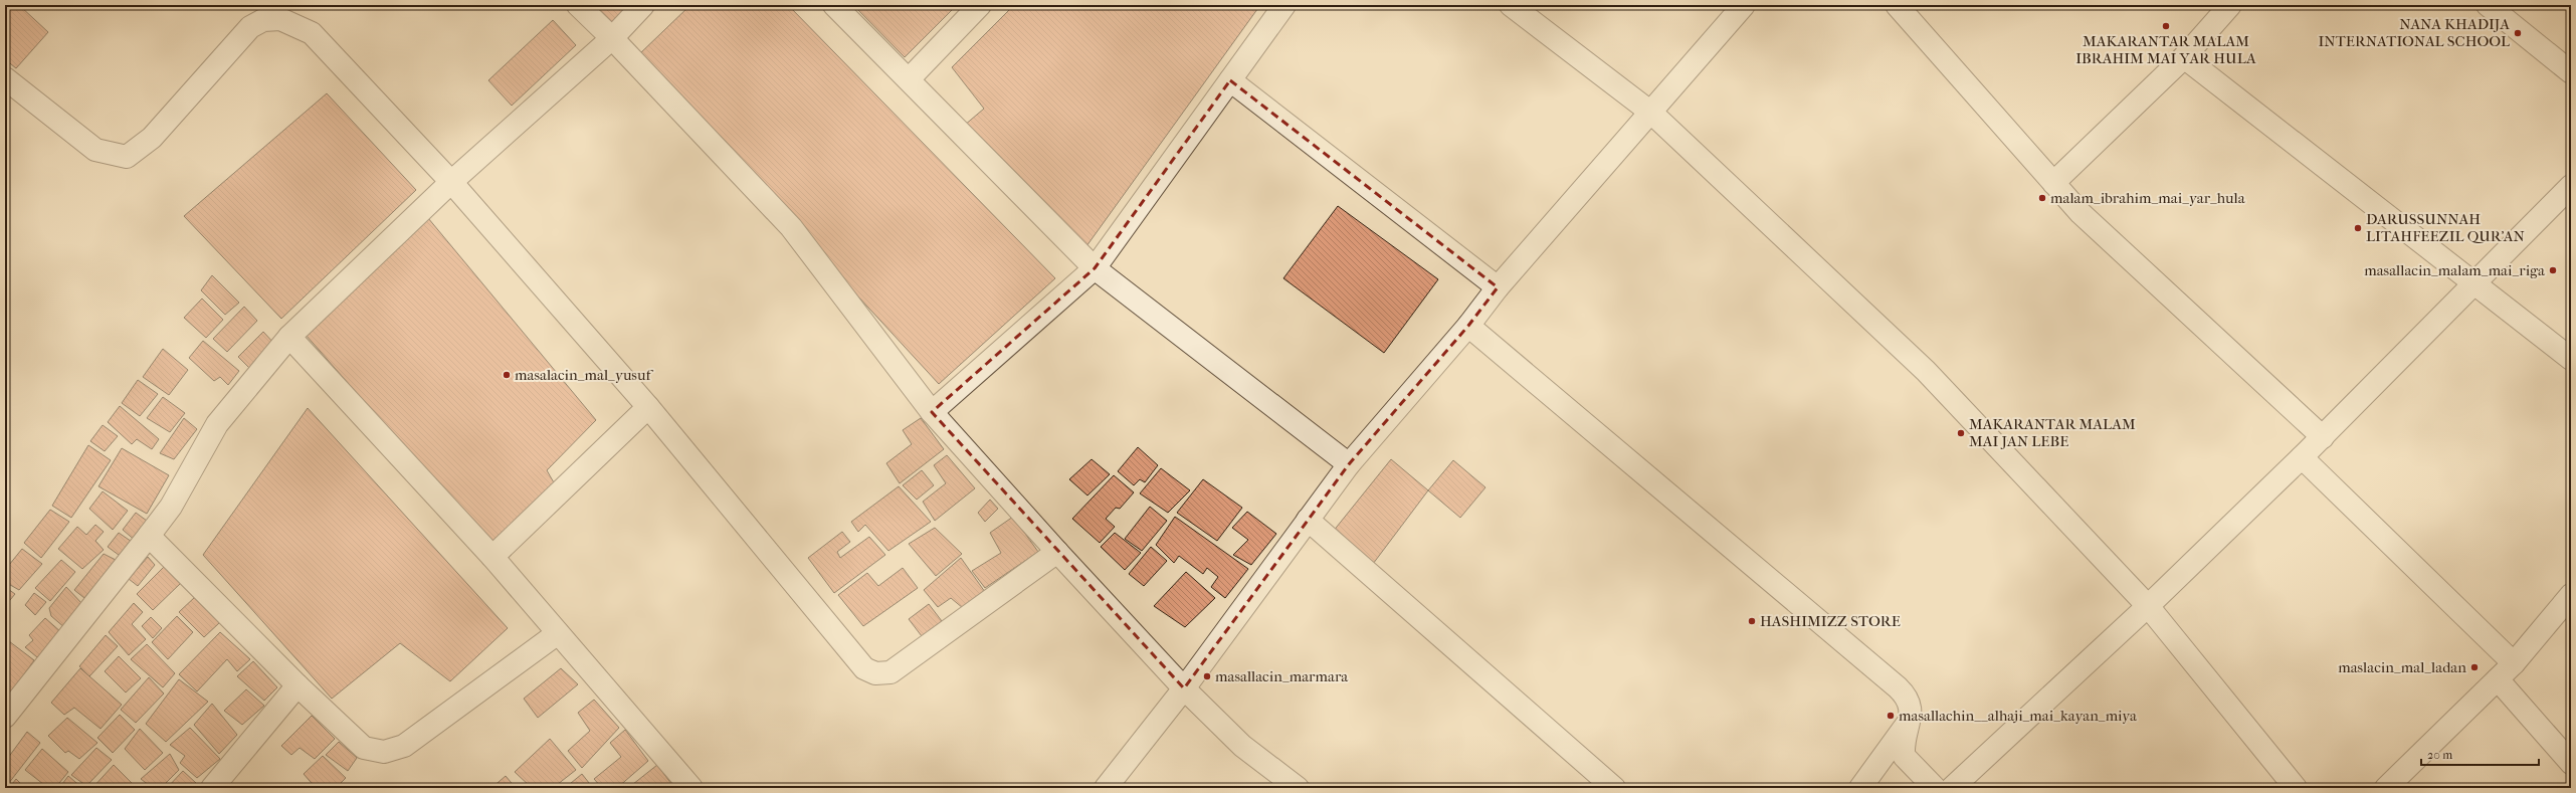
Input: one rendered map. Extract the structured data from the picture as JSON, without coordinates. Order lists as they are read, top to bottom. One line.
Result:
{"places":["MAKARANTAR MALAM IBRAHIM MAI YAR HULA","NANA KHADIJA INTERNATIONAL SCHOOL","malam_ibrahim_mai_yar_hula","DARUSSUNNAH LITAHFEEZIL QUR'AN","masallacin_malam_mai_riga","masalacin_mal_yusuf","MAKARANTAR MALAM MAI JAN LEBE","HASHIMIZZ STORE","maslacin_mal_ladan","masallacin_marmara","masallachin__alhaji_mai_kayan_miya"],"scale_bar":"20 m"}
